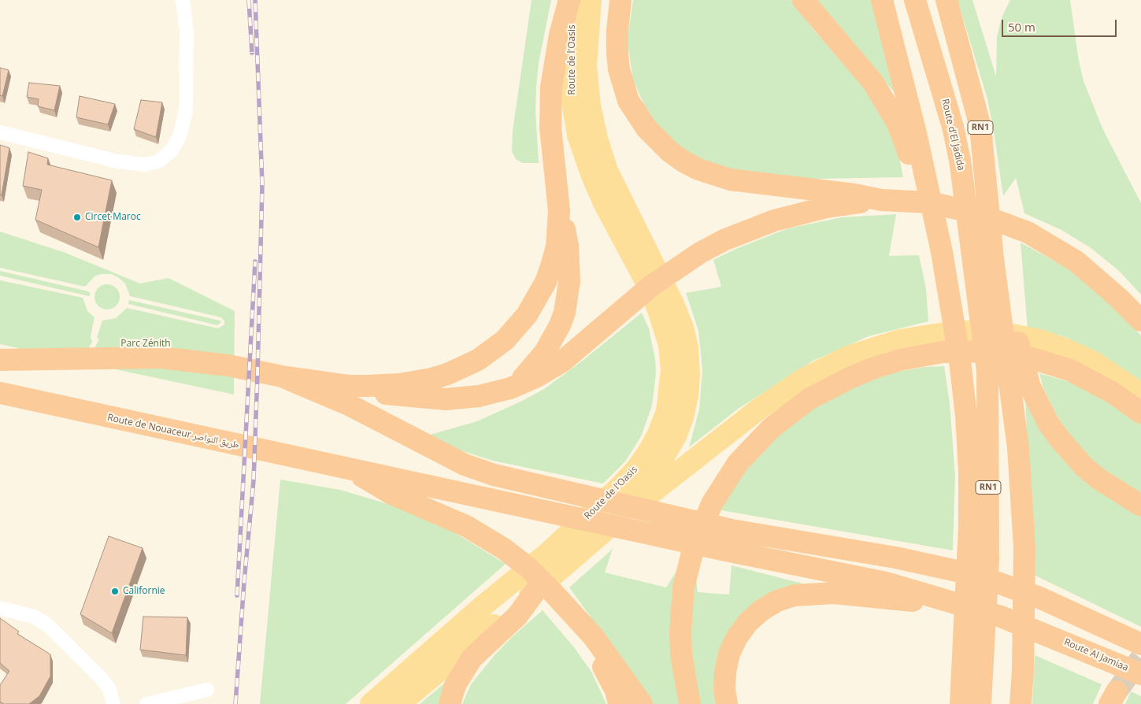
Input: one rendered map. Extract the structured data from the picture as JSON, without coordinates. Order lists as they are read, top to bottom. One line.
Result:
{"streets":{"highway":["RN1","Route d'El Jadida","Route de Nouaceur طريق النواصر","Route Al Jamiaa"],"main road":["Route de l'Oasis"]},"crossings":[["Route de Nouaceur طريق النواصر","Route Al Jamiaa"]],"parks":["Parc Zénith"],"places":["Circet Maroc","Californie"],"scale_bar":"50 m"}
